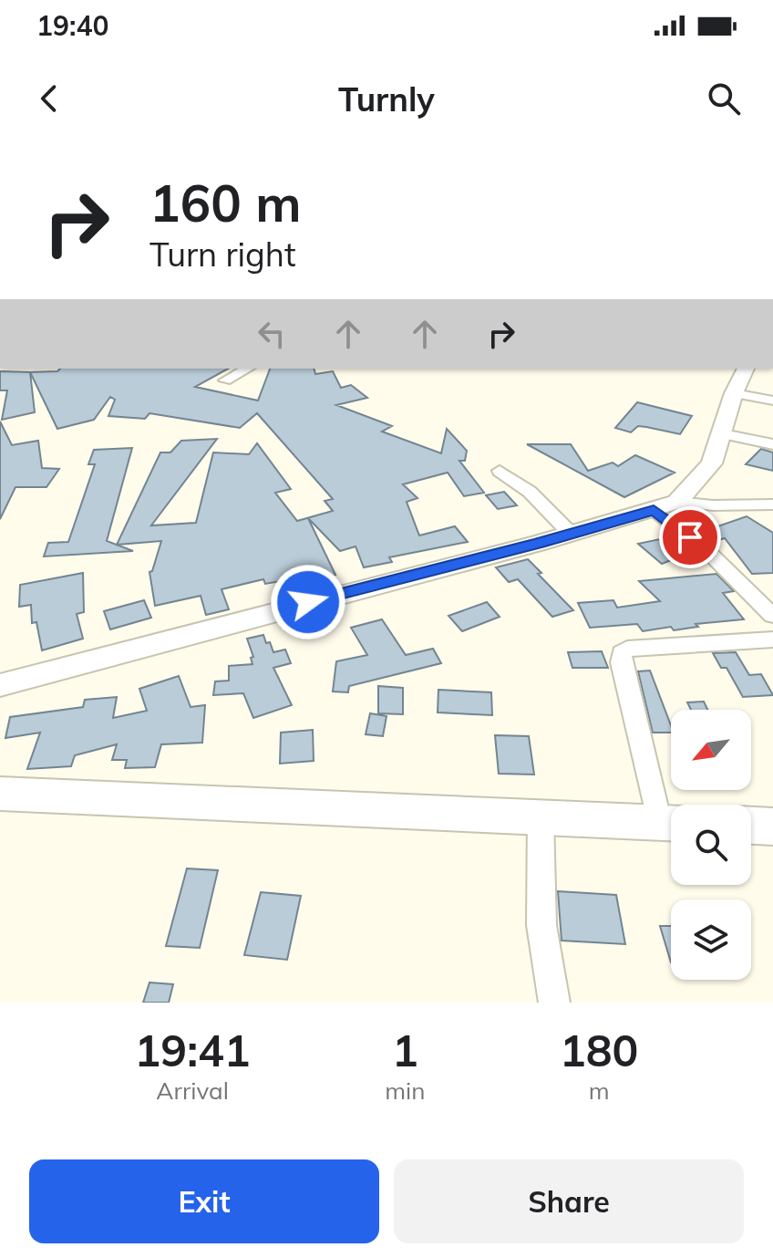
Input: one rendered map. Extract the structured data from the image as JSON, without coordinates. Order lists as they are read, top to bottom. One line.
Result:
{"north":"bottom left","page":{"status":"19:40","header":"Turnly","turn":["160 m","Turn right"],"eta":["19:41","Arrival","1","min","180","m"],"buttons":["Exit","Share"]}}
